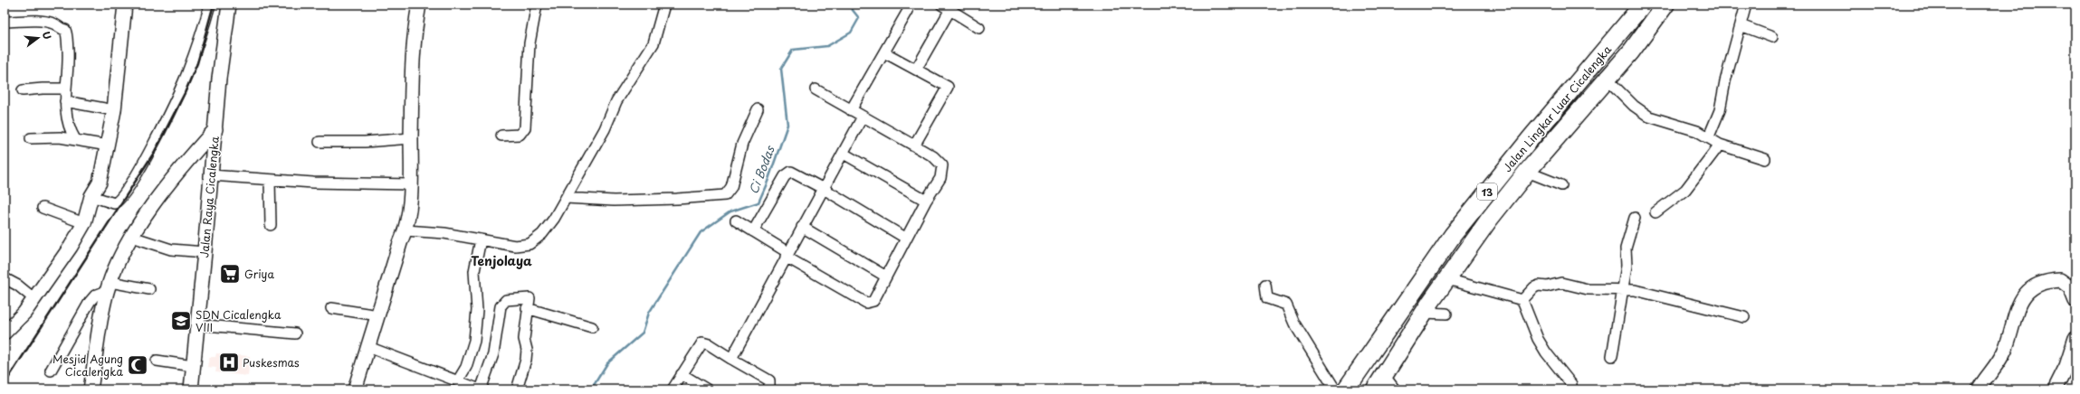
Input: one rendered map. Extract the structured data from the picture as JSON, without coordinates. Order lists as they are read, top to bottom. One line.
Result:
{"streets":{"highway":["Jalan Lingkar Luar Cicalengka","13"],"street":["Jalan Raya Cicalengka"]},"districts":["Tenjolaya"],"water":["Ci Bodas"],"places":{"supermarket":["Griya"],"school or university":["SDN Cicalengka VIII"],"hospital":["Puskesmas"],"mosque":["Mesjid Agung Cicalengka"]},"north":"right"}
